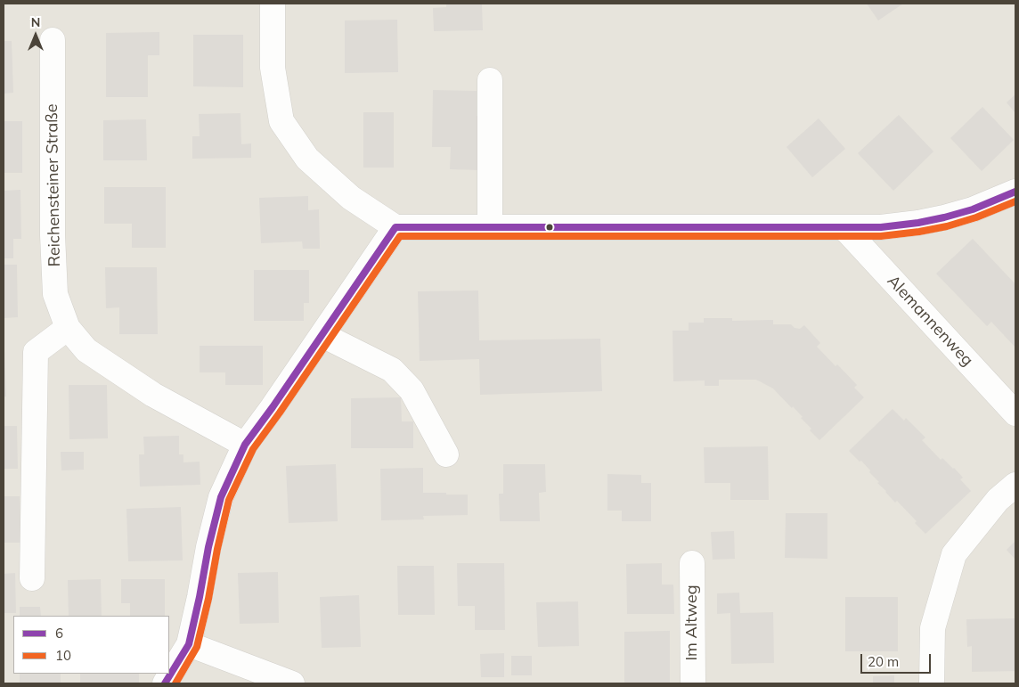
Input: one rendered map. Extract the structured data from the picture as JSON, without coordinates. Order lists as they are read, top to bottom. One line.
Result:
{"streets":{"street":["Reichensteiner Straße","Alemannenweg","Im Altweg"]},"lines":["transit line 6","transit line 10"],"legend":["6","10"],"scale_bar":"20 m","north":"top"}
